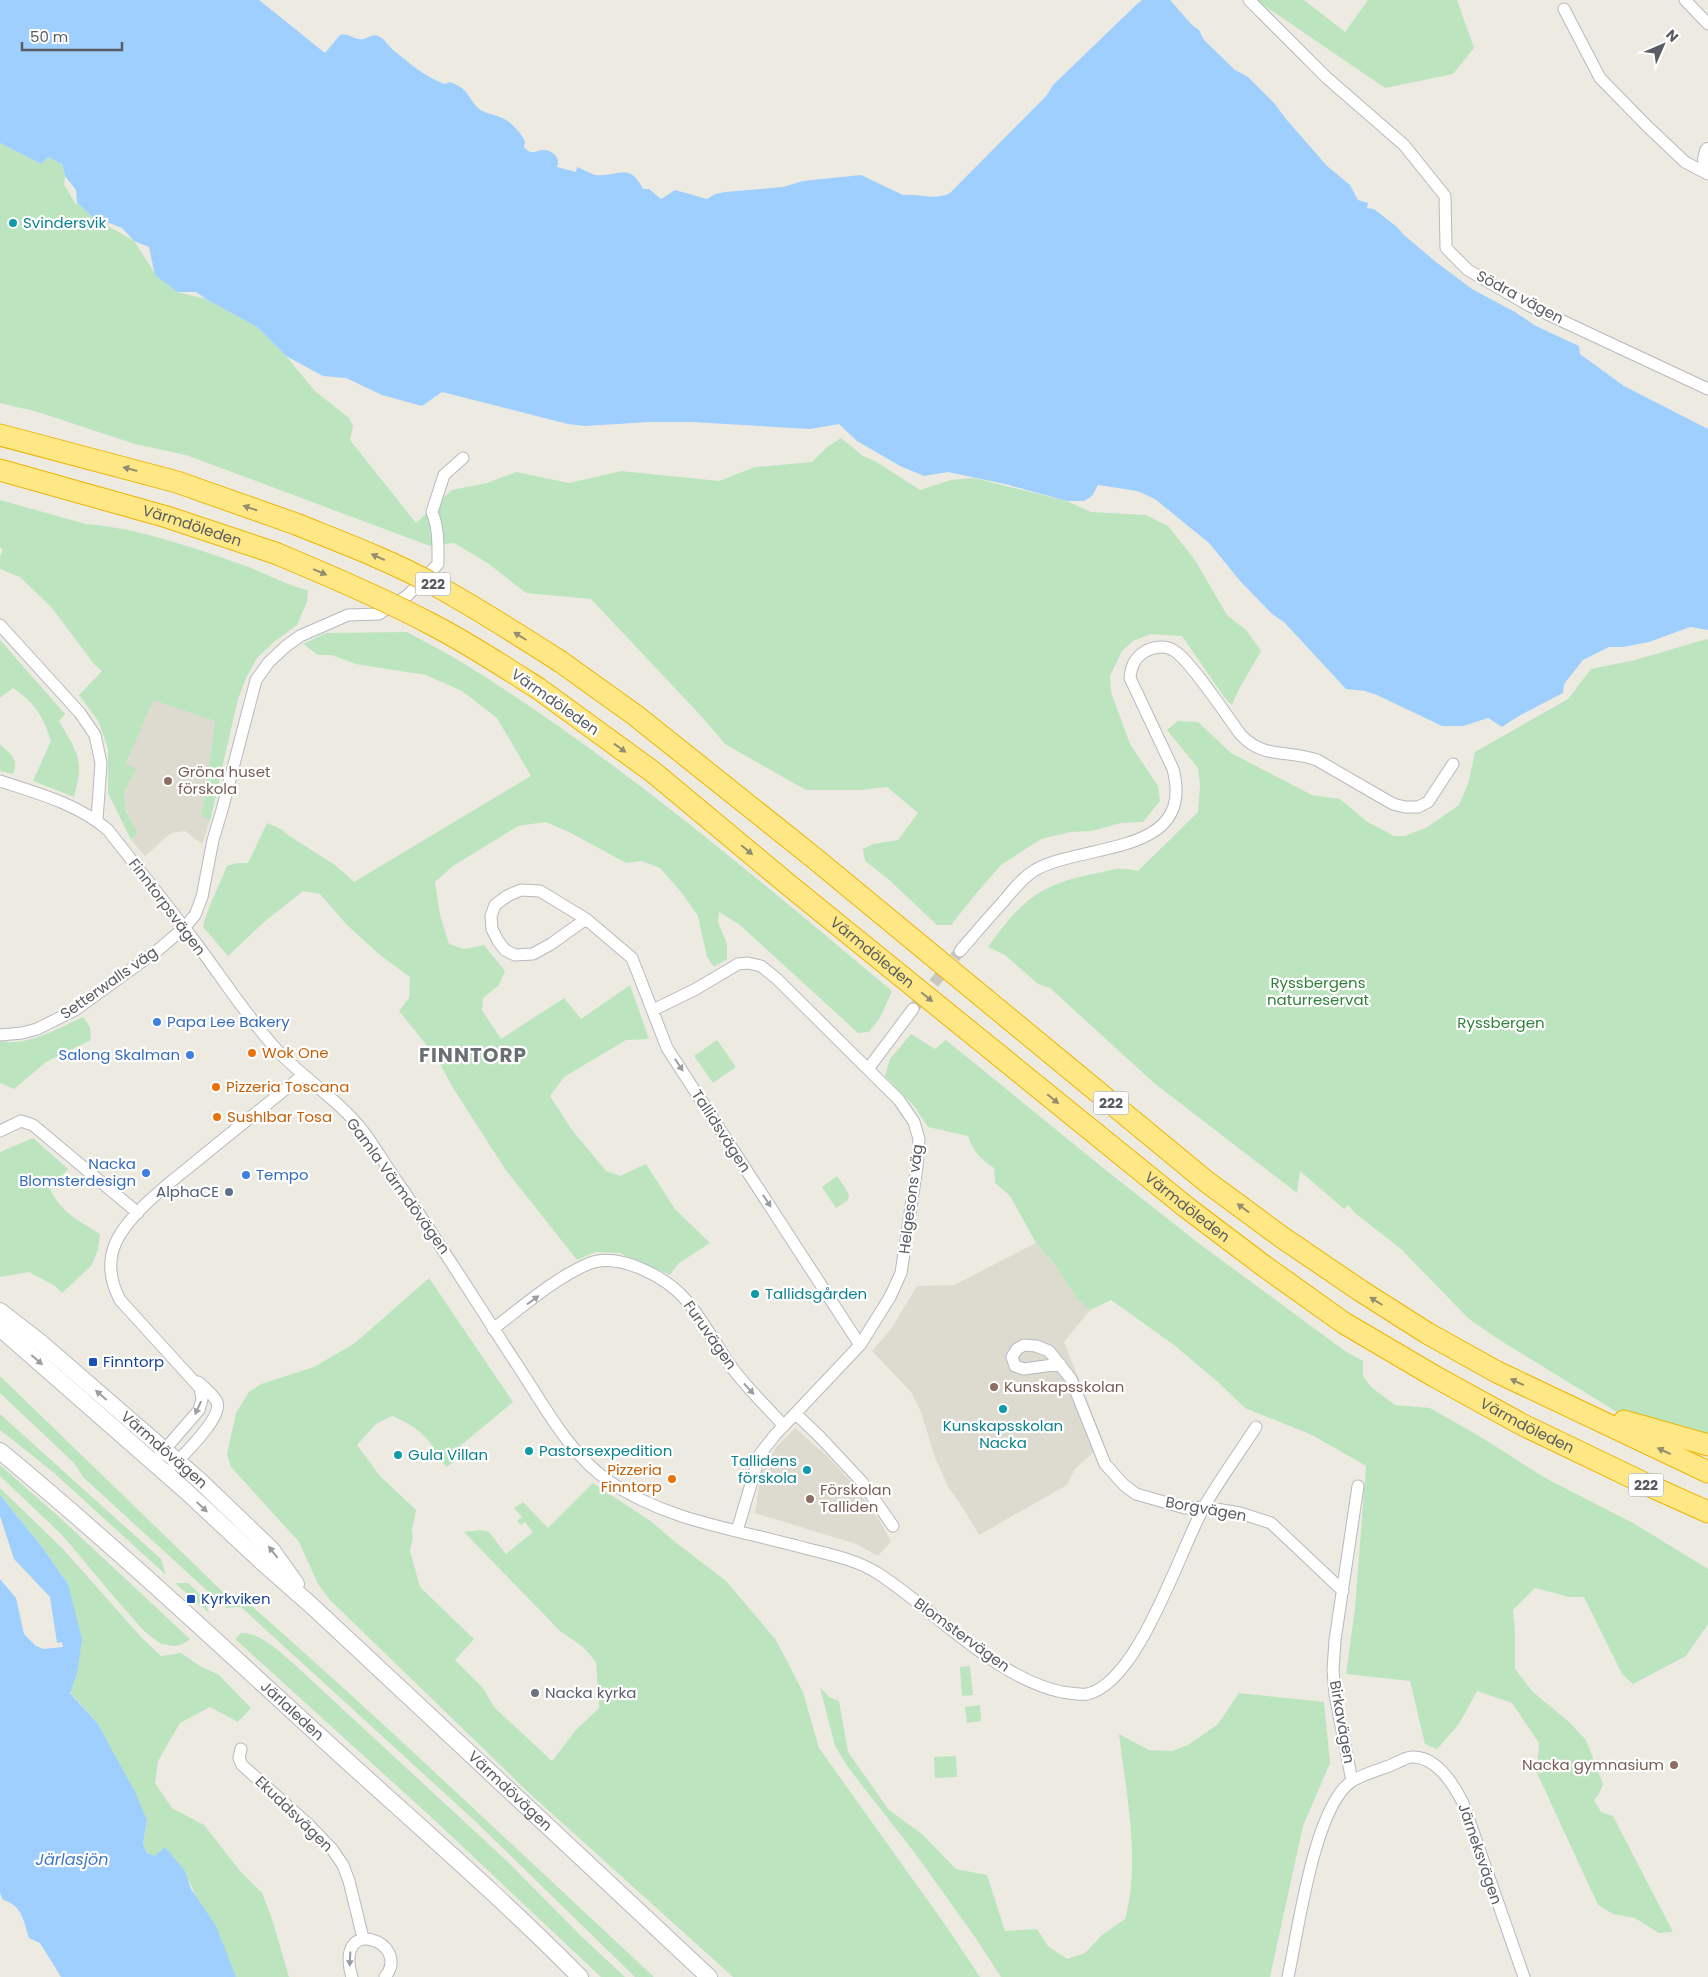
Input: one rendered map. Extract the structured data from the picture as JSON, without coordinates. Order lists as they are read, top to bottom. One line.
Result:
{"streets":{"highway":["Värmdöleden","222"],"main road":["Värmdövägen","Järlaleden"],"street":["Södra vägen","Finntorpsvägen","Setterwalls väg","Tallidsvägen","Gamla Värmdövägen","Helgesons väg","Furuvägen","Borgvägen","Blomstervägen","Birkavägen","Ekuddsvägen","Järneksvägen"]},"crossings":[["Finntorpsvägen","Setterwalls väg"],["Finntorpsvägen","Gamla Värmdövägen"],["Tallidsvägen","Helgesons väg"],["Gamla Värmdövägen","Helgesons väg"],["Gamla Värmdövägen","Furuvägen"],["Gamla Värmdövägen","Blomstervägen"],["Helgesons väg","Furuvägen"],["Helgesons väg","Blomstervägen"],["Borgvägen","Blomstervägen"],["Borgvägen","Birkavägen"],["Birkavägen","Järneksvägen"]],"one_way":["Tallidsvägen"],"districts":["FINNTORP"],"water":["Järlasjön"],"parks":["Ryssbergens naturreservat","Ryssbergen"],"places":{"other":["Svindersvik","Gröna huset förskola","Papa Lee Bakery","Wok One","Salong Skalman","Pizzeria Toscana","SushIbar Tosa","Nacka Blomsterdesign","Tempo","AlphaCE","Tallidsgården","Kunskapsskolan","Kunskapsskolan Nacka","Pastorsexpedition","Gula Villan","Tallidens förskola","Pizzeria Finntorp","Förskolan Talliden","Nacka kyrka","Nacka gymnasium"],"transit":["Finntorp","Kyrkviken"]},"scale_bar":"50 m","north":"top right"}
